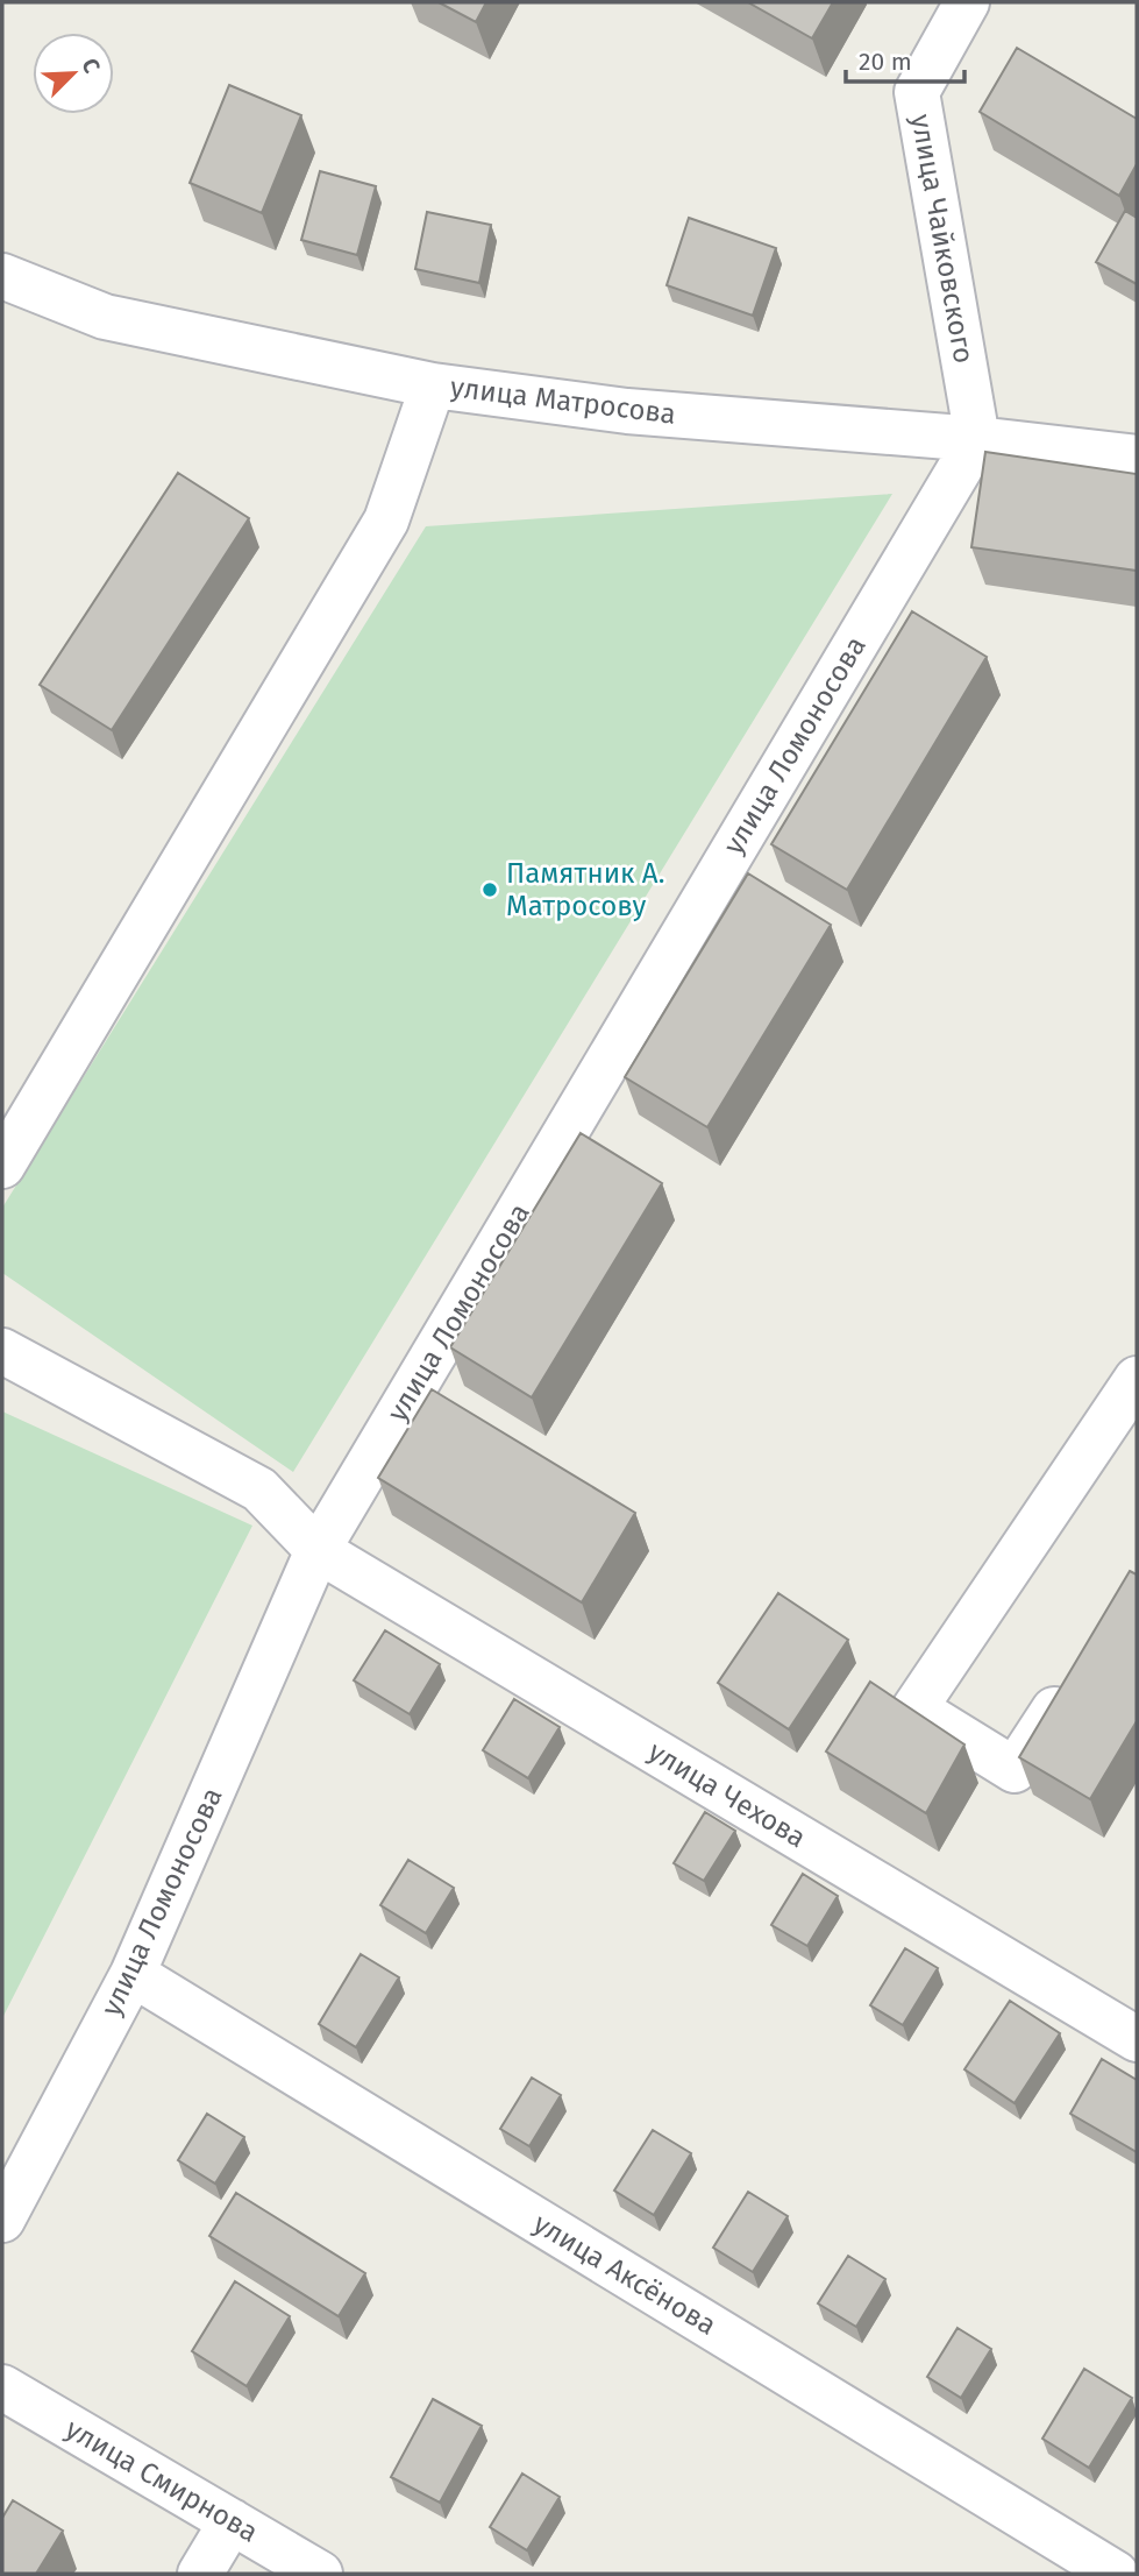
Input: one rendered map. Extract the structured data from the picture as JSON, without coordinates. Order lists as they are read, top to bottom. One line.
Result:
{"streets":{"street":["улица Чайковского","улица Матросова","улица Ломоносова","улица Чехова","улица Аксёнова","улица Смирнова"]},"crossings":[["улица Чайковского","улица Матросова"],["улица Чайковского","улица Ломоносова"],["улица Матросова","улица Ломоносова"],["улица Ломоносова","улица Чехова"],["улица Ломоносова","улица Аксёнова"]],"places":["Памятник А. Матросову"],"scale_bar":"20 m","north":"top right"}
